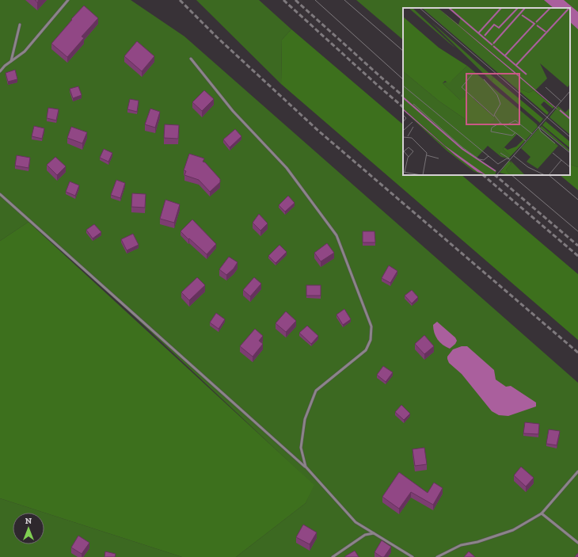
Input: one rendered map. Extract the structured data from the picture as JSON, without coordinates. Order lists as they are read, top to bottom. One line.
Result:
{"north":"top"}
